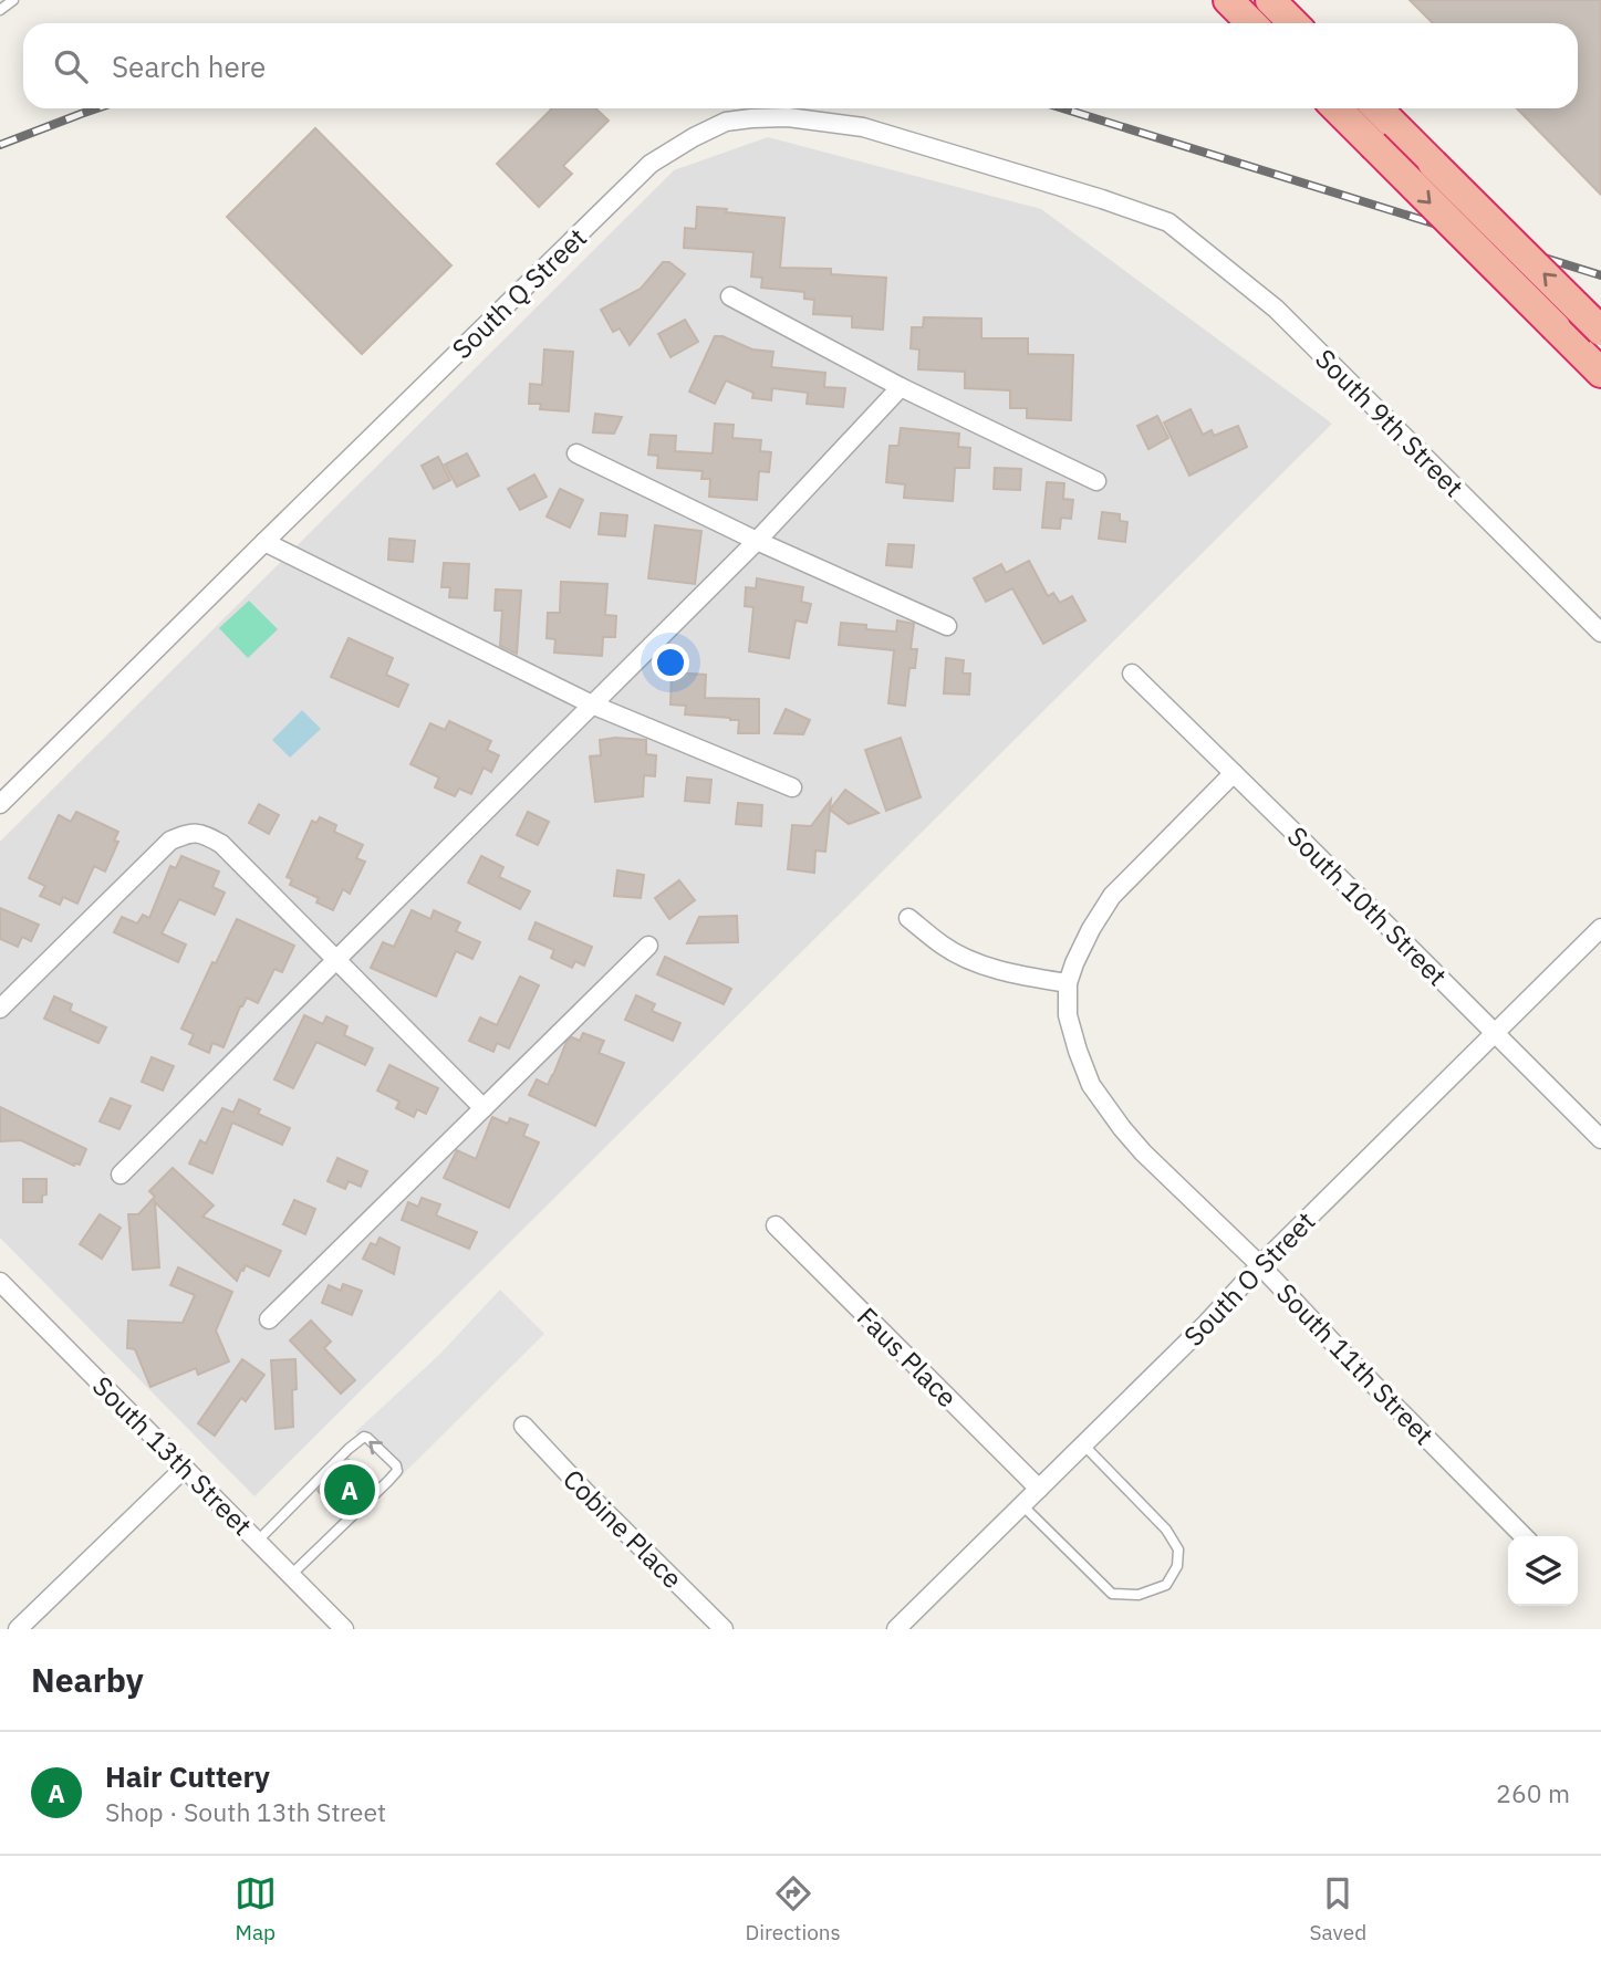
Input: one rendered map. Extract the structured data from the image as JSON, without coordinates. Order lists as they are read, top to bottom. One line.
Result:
{"streets":{"street":["South Q Street","South 9th Street","South 10th Street","South O Street","Faus Place","South 11th Street","South 13th Street","Cobine Place"]},"crossings":[["South Q Street","South 9th Street"],["South 10th Street","South O Street"],["South O Street","Faus Place"],["South O Street","South 11th Street"]],"page":{"search":"Search here","pins":"A","heading":"Nearby","list":[{"mark":"A","name":"Hair Cuttery","note":"Shop · South 13th Street","value":"260 m"}],"nav":["Map","Directions","Saved"]}}
